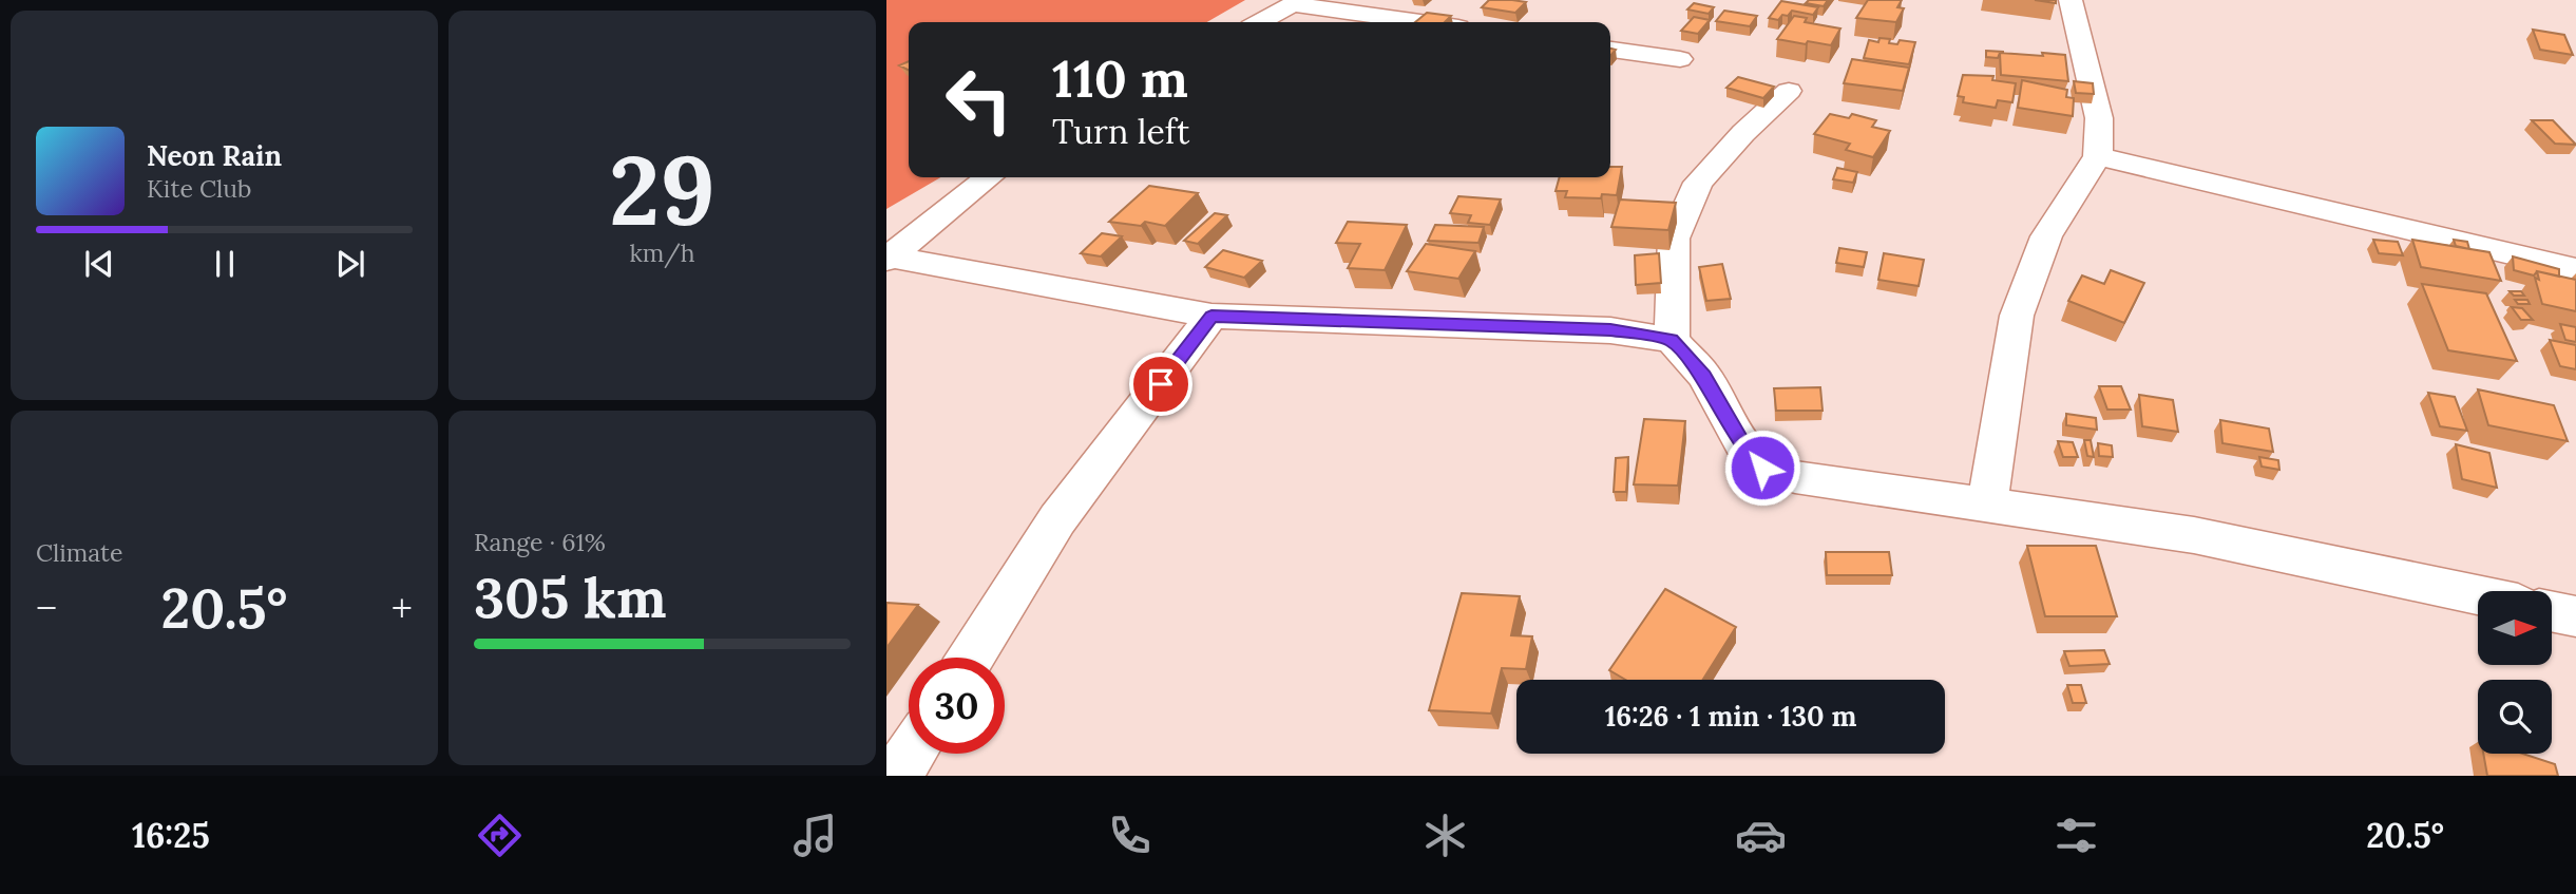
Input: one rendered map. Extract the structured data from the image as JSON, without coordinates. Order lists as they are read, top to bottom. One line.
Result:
{"north":"right","page":{"tile":[["29","km/h"],"Climate",["Range · 61%","305 km"]],"turn":["110 m","Turn left"],"song":["Neon Rain","Kite Club"],"heat":["−","20.5°","+"],"limit":"30","trip":"16:26 · 1 min · 130 m","tabs":["16:25","20.5°"]}}
